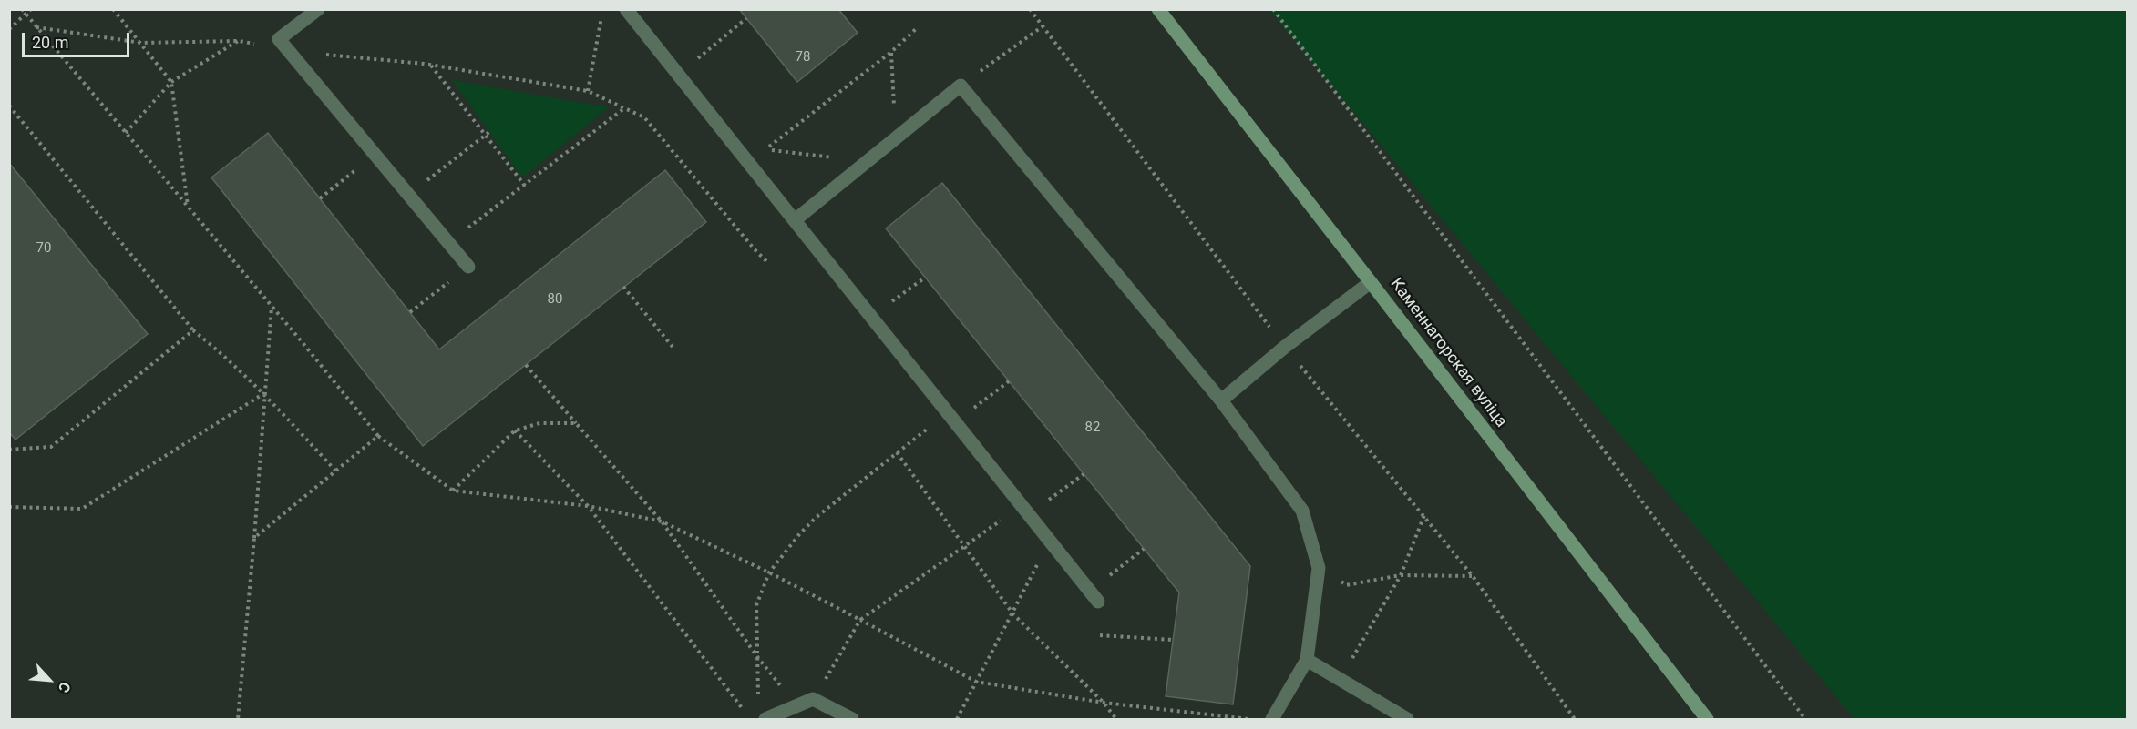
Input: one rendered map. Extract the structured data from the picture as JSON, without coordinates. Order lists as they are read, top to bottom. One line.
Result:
{"streets":{"main road":["Каменнагорская вуліца"]},"house_numbers":["78","70","80","82"],"scale_bar":"20 m","north":"bottom right"}
